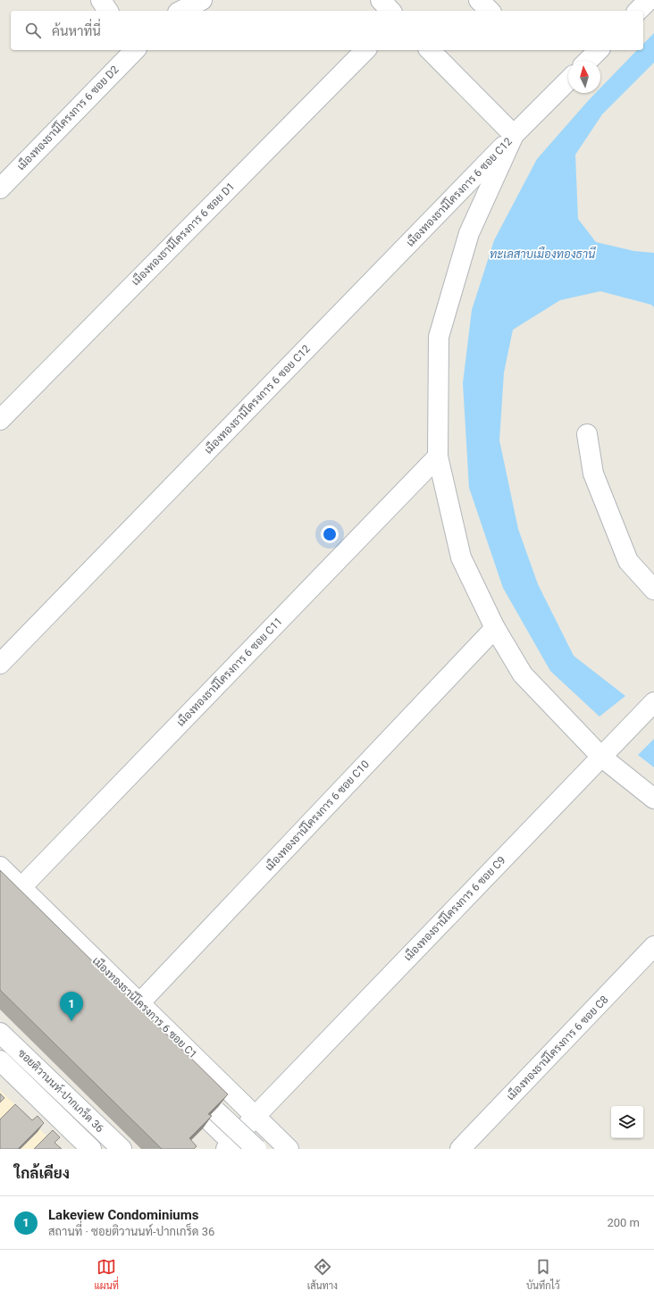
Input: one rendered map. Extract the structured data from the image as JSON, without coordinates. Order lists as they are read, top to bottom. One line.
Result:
{"streets":{"street":["เมืองทองธานีโครงการ 6 ซอย D2","เมืองทองธานีโครงการ 6 ซอย C12","เมืองทองธานีโครงการ 6 ซอย D1","เมืองทองธานีโครงการ 6 ซอย C11","เมืองทองธานีโครงการ 6 ซอย C10","เมืองทองธานีโครงการ 6 ซอย C9","เมืองทองธานีโครงการ 6 ซอย C1","เมืองทองธานีโครงการ 6 ซอย C8","ซอยติวานนท์-ปากเกร็ด 36"]},"crossings":[["เมืองทองธานีโครงการ 6 ซอย C11","เมืองทองธานีโครงการ 6 ซอย C1"],["เมืองทองธานีโครงการ 6 ซอย C10","เมืองทองธานีโครงการ 6 ซอย C1"],["เมืองทองธานีโครงการ 6 ซอย C9","เมืองทองธานีโครงการ 6 ซอย C1"]],"water":["ทะเลสาบเมืองทองธานี"],"north":"top","page":{"search":"ค้นหาที่นี่","pins":"1","heading":"ใกล้เคียง","list":[{"mark":"1","name":"Lakeview Condominiums","note":"สถานที่ · ซอยติวานนท์-ปากเกร็ด 36","value":"200 m"}],"nav":["แผนที่","เส้นทาง","บันทึกไว้"]}}
